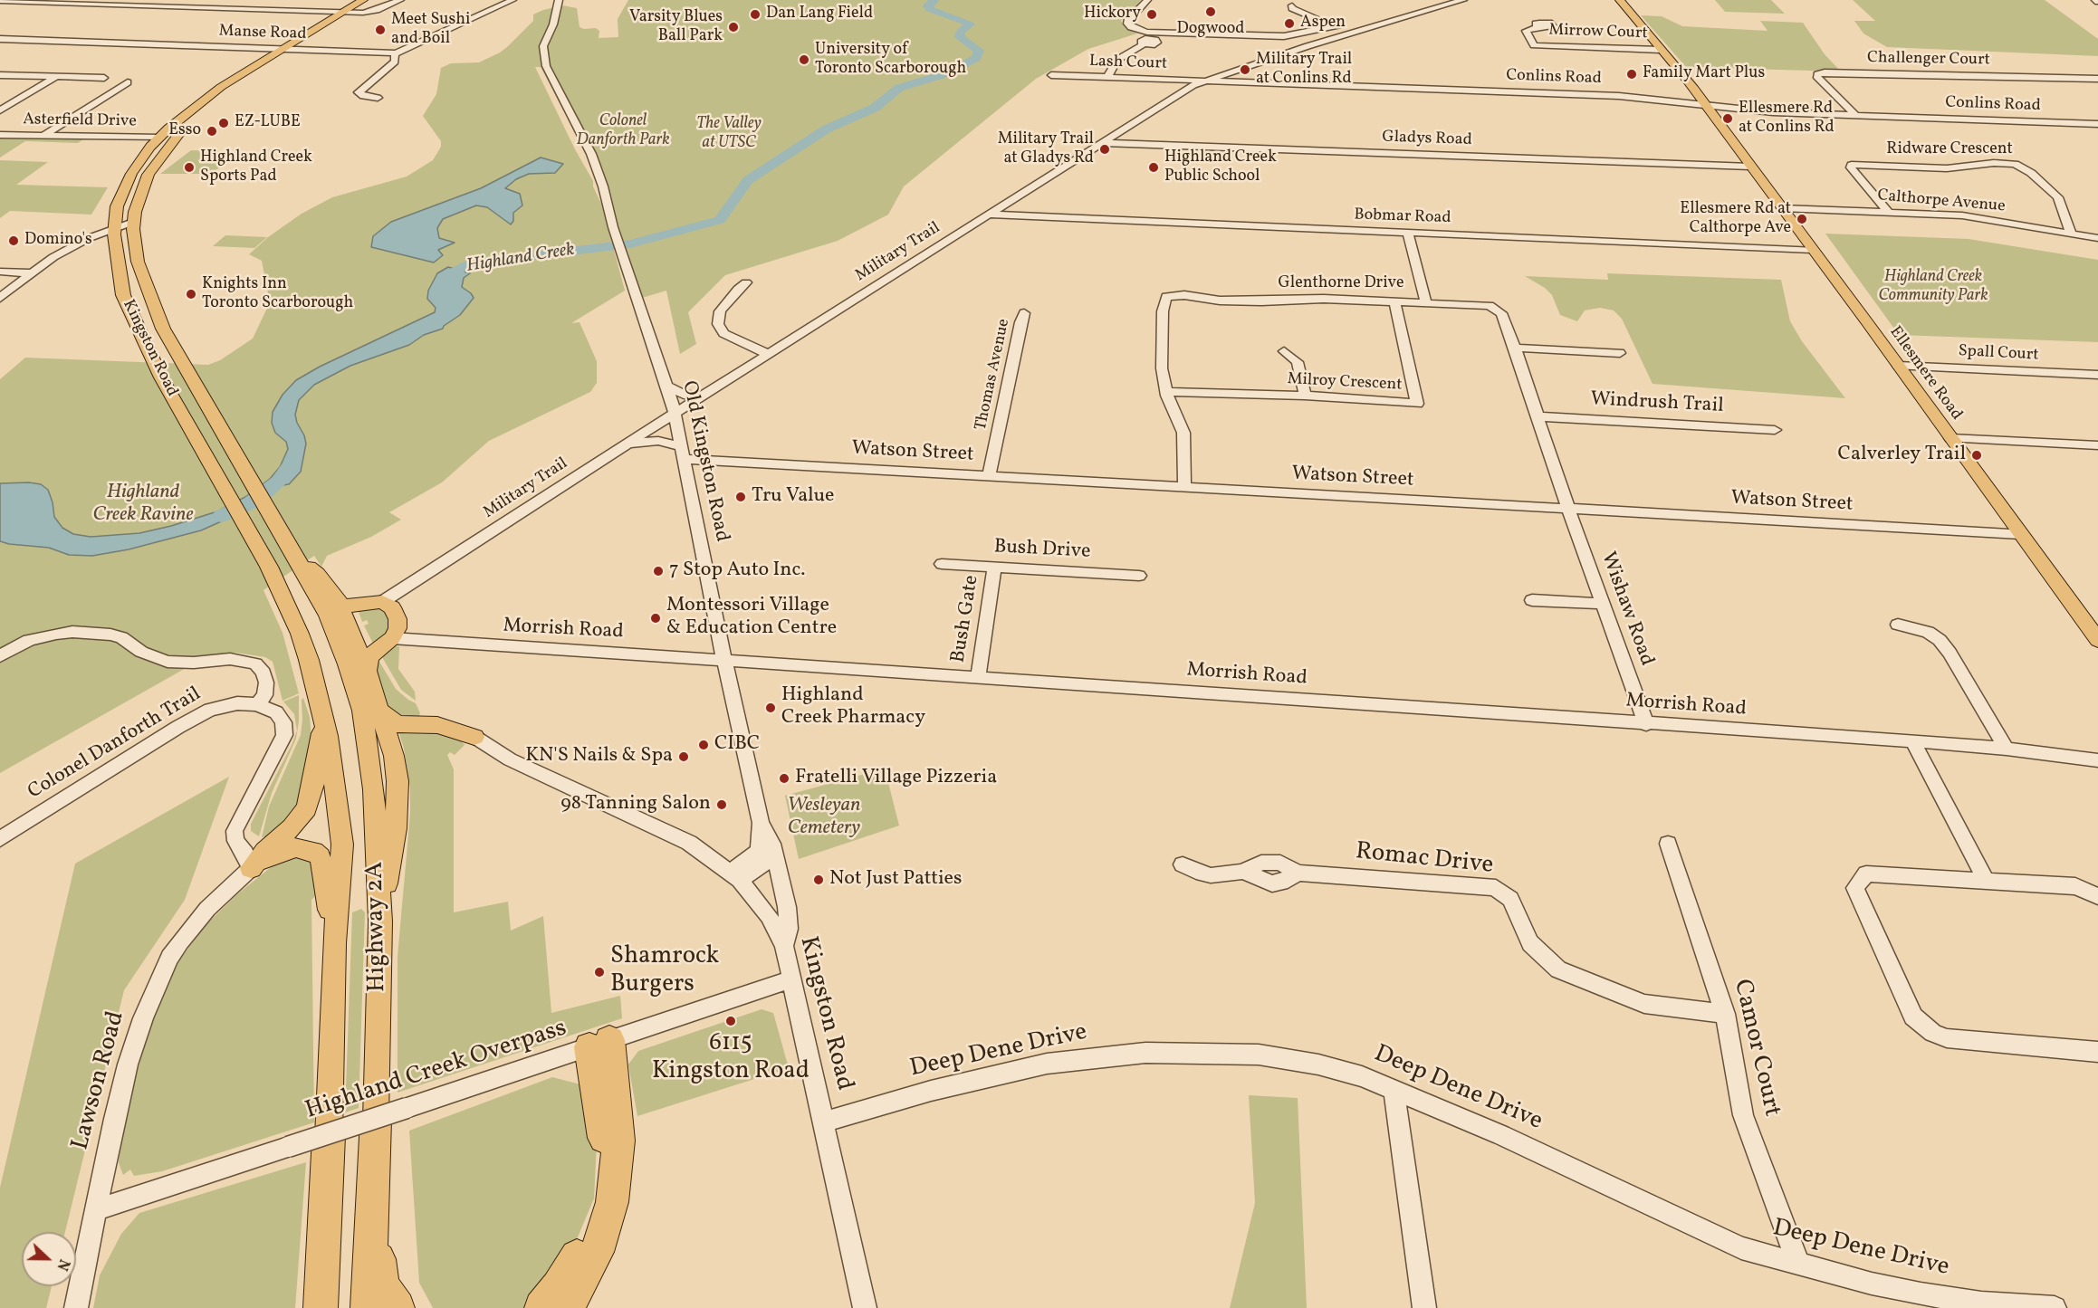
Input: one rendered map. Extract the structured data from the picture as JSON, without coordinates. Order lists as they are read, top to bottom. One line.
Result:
{"streets":{"highway":["Highway 2A"],"main road":["Kingston Road","Ellesmere Road"],"street":["Mirrow Court","Manse Road","Challenger Court","Lash Court","Conlins Road","Asterfield Drive","Gladys Road","Ridware Crescent","Calthorpe Avenue","Bobmar Road","Military Trail","Glenthorne Drive","Spall Court","Thomas Avenue","Milroy Crescent","Windrush Trail","Watson Street","Old Kingston Road","Bush Drive","Wishaw Road","Bush Gate","Morrish Road","Colonel Danforth Trail","Romac Drive","Camor Court","Deep Dene Drive","Highland Creek Overpass","Lawson Road"]},"crossings":[["Mirrow Court","Ellesmere Road"],["Manse Road","Kingston Road"],["Challenger Court","Conlins Road"],["Lash Court","Conlins Road"],["Lash Court","Military Trail"],["Conlins Road","Military Trail"],["Conlins Road","Ellesmere Road"],["Asterfield Drive","Kingston Road"],["Gladys Road","Military Trail"],["Gladys Road","Ellesmere Road"],["Ridware Crescent","Calthorpe Avenue"],["Calthorpe Avenue","Ellesmere Road"],["Bobmar Road","Military Trail"],["Bobmar Road","Ellesmere Road"],["Military Trail","Watson Street"],["Military Trail","Old Kingston Road"],["Glenthorne Drive","Milroy Crescent"],["Glenthorne Drive","Windrush Trail"],["Glenthorne Drive","Watson Street"],["Glenthorne Drive","Wishaw Road"],["Kingston Road","Old Kingston Road"],["Kingston Road","Highway 2A"],["Kingston Road","Deep Dene Drive"],["Kingston Road","Highland Creek Overpass"],["Spall Court","Ellesmere Road"],["Ellesmere Road","Watson Street"],["Thomas Avenue","Watson Street"],["Watson Street","Old Kingston Road"],["Watson Street","Wishaw Road"],["Old Kingston Road","Morrish Road"],["Bush Drive","Bush Gate"],["Wishaw Road","Morrish Road"],["Bush Gate","Morrish Road"],["Colonel Danforth Trail","Lawson Road"],["Romac Drive","Camor Court"],["Camor Court","Deep Dene Drive"],["Highland Creek Overpass","Lawson Road"]],"water":["Highland Creek"],"parks":["Colonel Danforth Park","The Valley at UTSC","Highland Creek Community Park","Highland Creek Ravine","Wesleyan Cemetery"],"places":["Dogwood","Dan Lang Field","Hickory","Aspen","Varsity Blues Ball Park","Meet Sushi and Boil","University of Toronto Scarborough","Military Trail at Conlins Rd","Family Mart Plus","Ellesmere Rd at Conlins Rd","EZ-LUBE","Esso","Military Trail at Gladys Rd","Highland Creek Sports Pad","Highland Creek Public School","Ellesmere Rd at Calthorpe Ave","Domino's","Knights Inn Toronto Scarborough","Calverley Trail","Tru Value","7 Stop Auto Inc.","Montessori Village & Education Centre","Highland Creek Pharmacy","CIBC","KN'S Nails & Spa","Fratelli Village Pizzeria","98 Tanning Salon","Not Just Patties","Shamrock Burgers","6115 Kingston Road"],"north":"right"}
